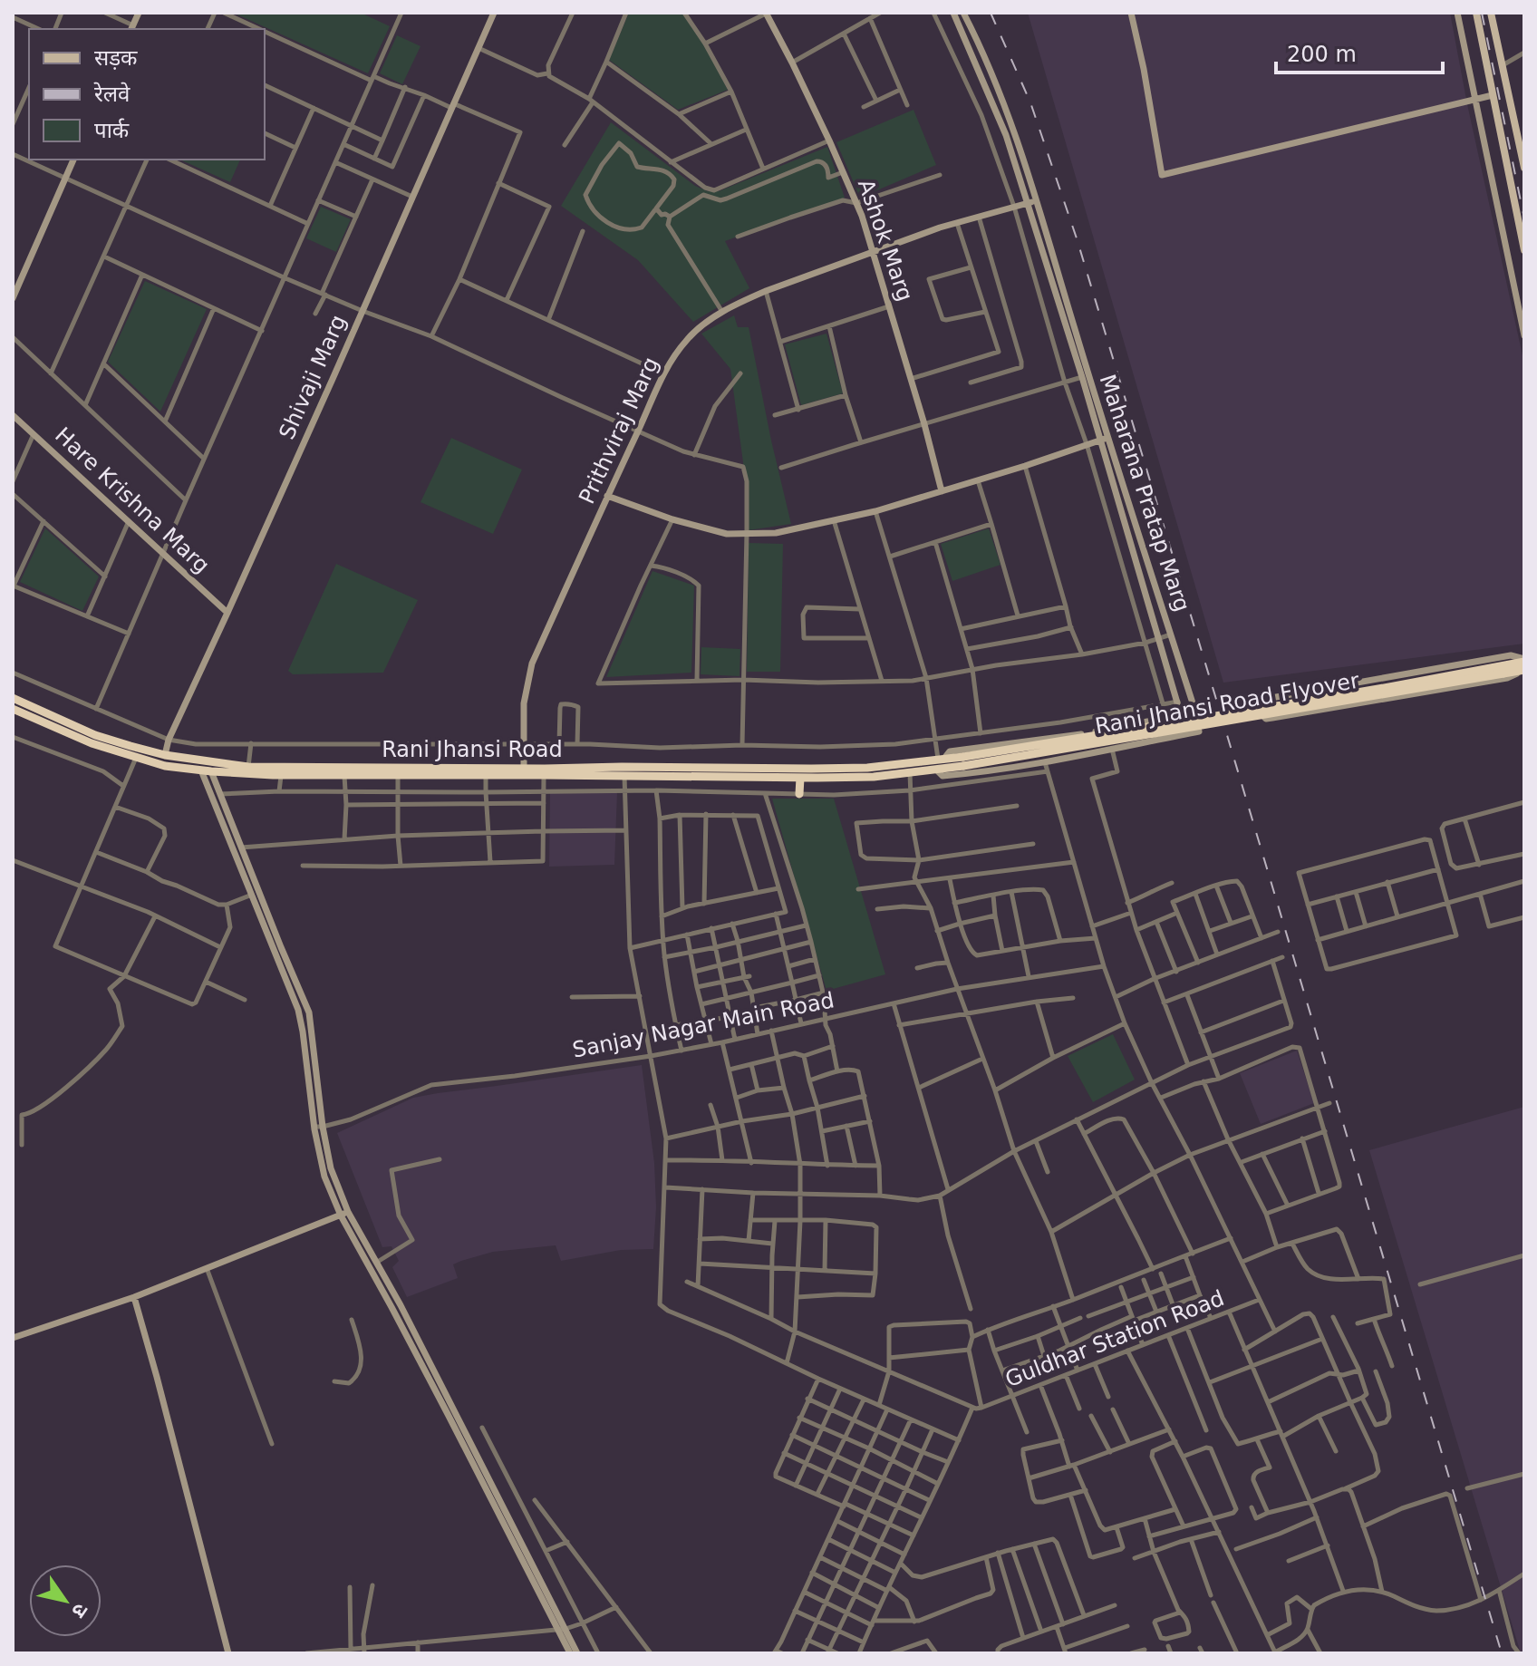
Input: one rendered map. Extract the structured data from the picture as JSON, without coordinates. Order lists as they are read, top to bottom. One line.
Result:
{"streets":{"highway":["Rani Jhansi Road Flyover","Rani Jhansi Road"],"street":["Ashok Marg","Shivaji Marg","Prithviraj Marg","Maharana Pratap Marg","Hare Krishna Marg","Sanjay Nagar Main Road","Guldhar Station Road"]},"crossings":[["Ashok Marg","Prithviraj Marg"],["Shivaji Marg","Hare Krishna Marg"],["Shivaji Marg","Rani Jhansi Road"],["Prithviraj Marg","Maharana Pratap Marg"],["Prithviraj Marg","Rani Jhansi Road"],["Rani Jhansi Road Flyover","Rani Jhansi Road"]],"legend":["सड़क","रेलवे","पार्क"],"scale_bar":"200 m","north":"bottom right"}
